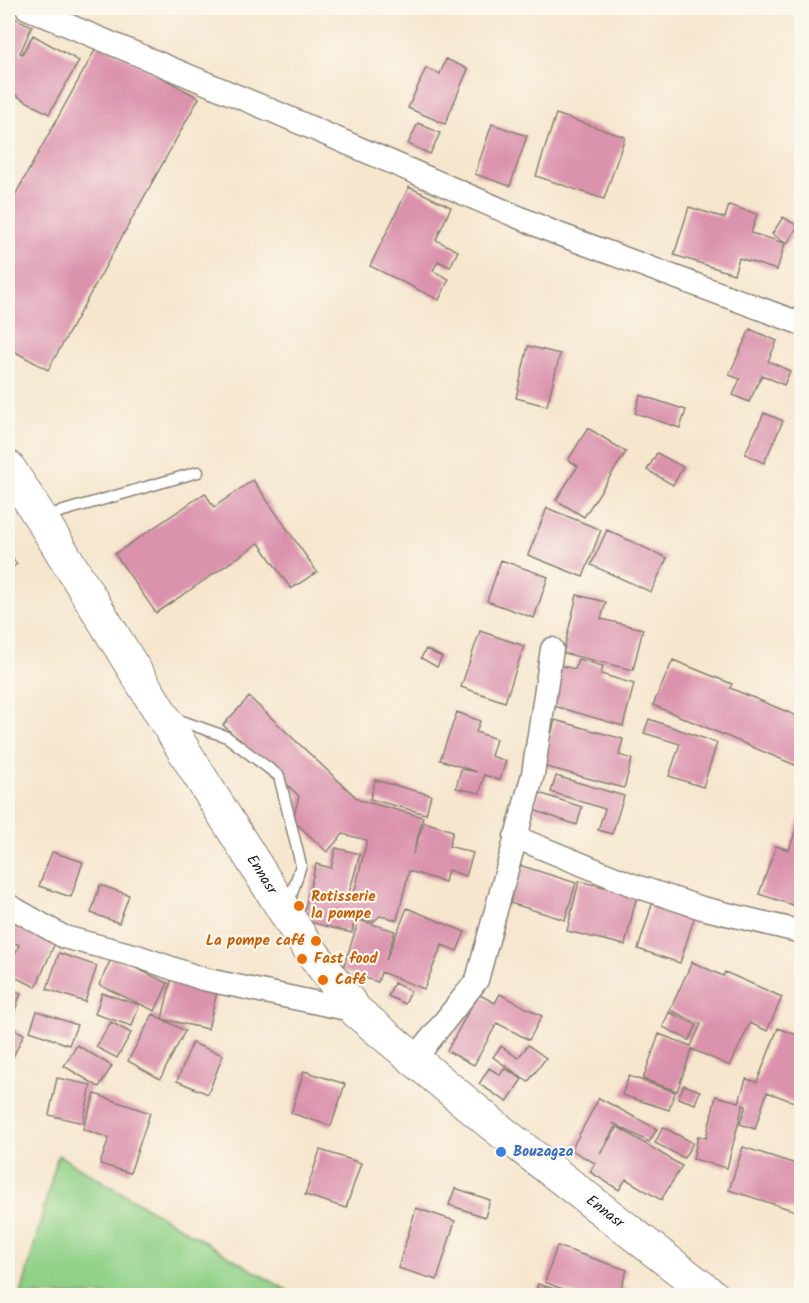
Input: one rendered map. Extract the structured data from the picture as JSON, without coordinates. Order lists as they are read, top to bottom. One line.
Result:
{"streets":{"main road":["Ennasr"]},"places":["Rotisserie la pompe","La pompe café","Fast food","Café","Bouzagza"]}
